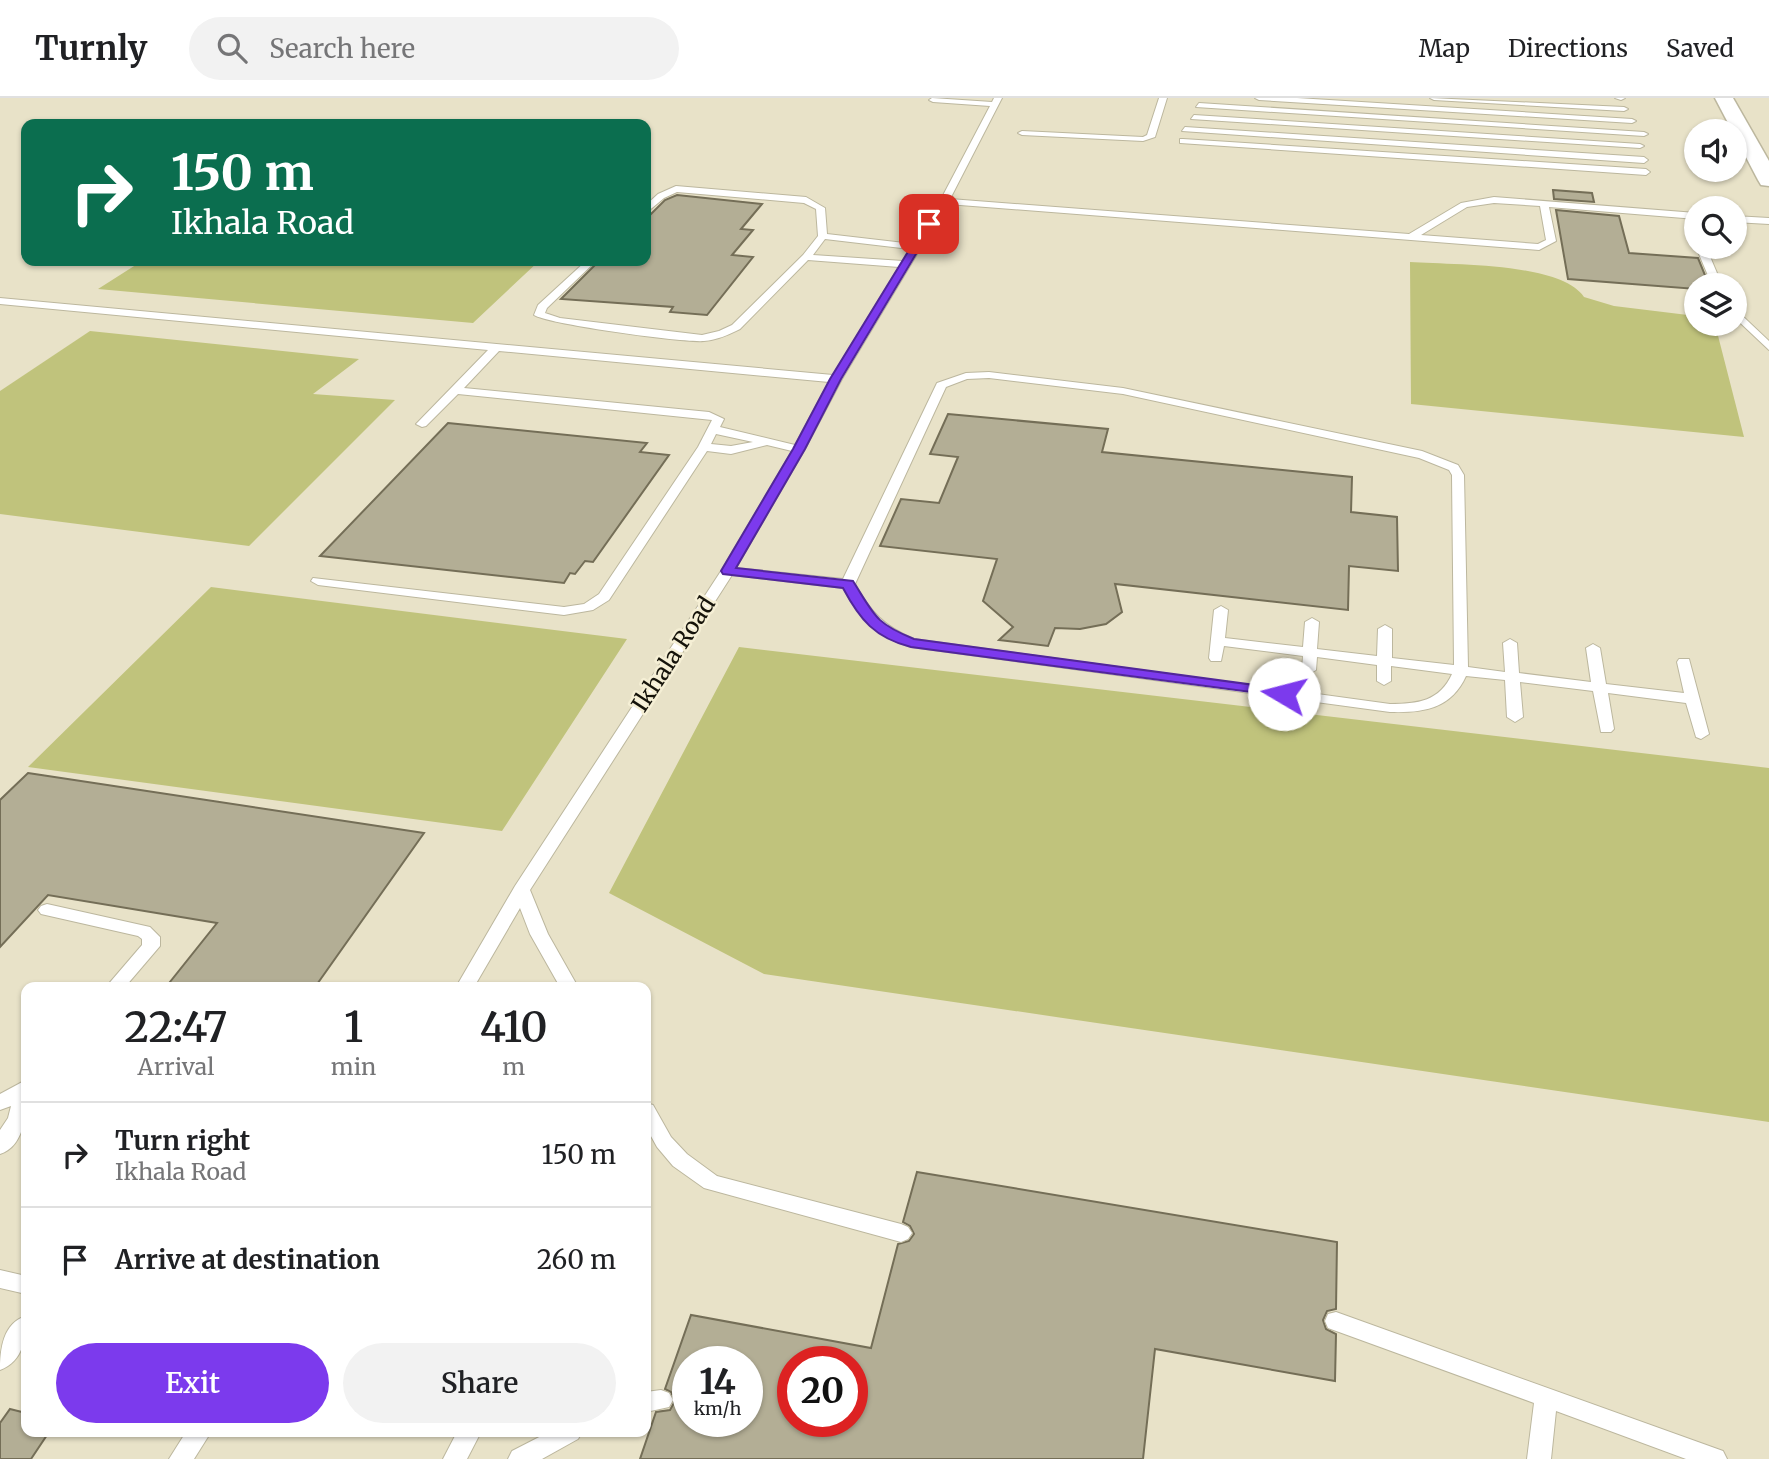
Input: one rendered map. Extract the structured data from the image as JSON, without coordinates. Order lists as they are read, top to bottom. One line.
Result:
{"streets":{"lane":["Ikhala Road"]},"page":{"header":"Turnly","search":"Search here","nav":["Map","Directions","Saved"],"turn":["150 m","Ikhala Road"],"eta":["22:47","Arrival","1","min","410","m"],"list":[{"name":"Turn right","note":"Ikhala Road","value":"150 m"},{"name":"Arrive at destination","value":"260 m"}],"buttons":["Exit","Share"],"speed":"14 km/h","limit":"20"}}
